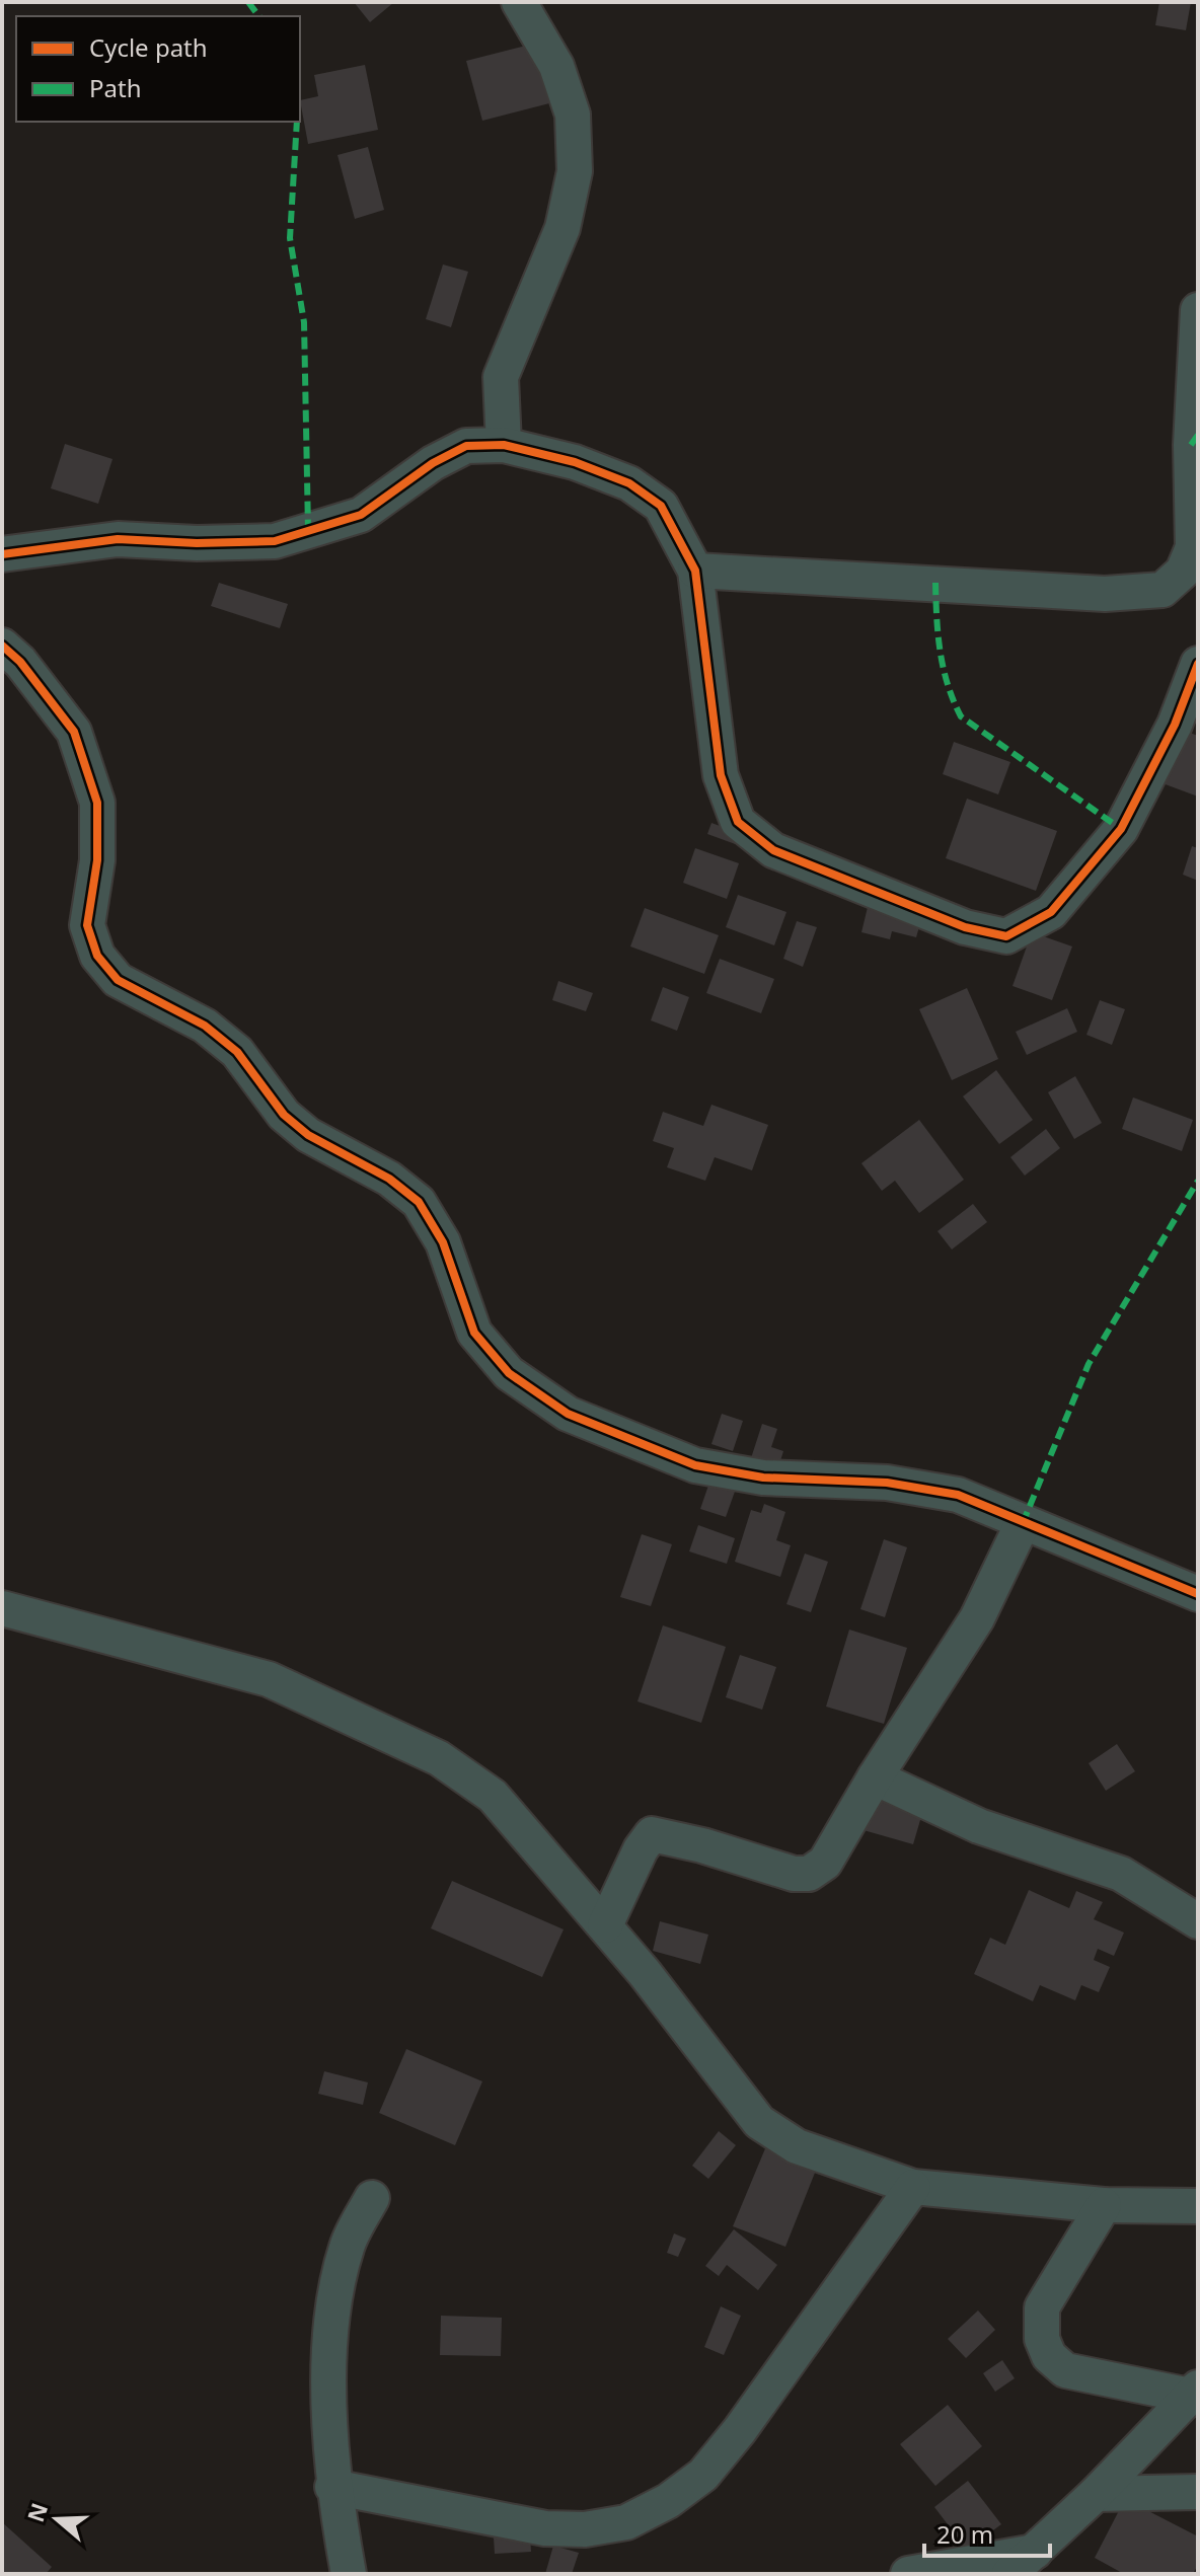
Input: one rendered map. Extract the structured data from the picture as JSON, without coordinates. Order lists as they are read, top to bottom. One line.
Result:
{"legend":["Cycle path","Path"],"scale_bar":"20 m","north":"left"}
